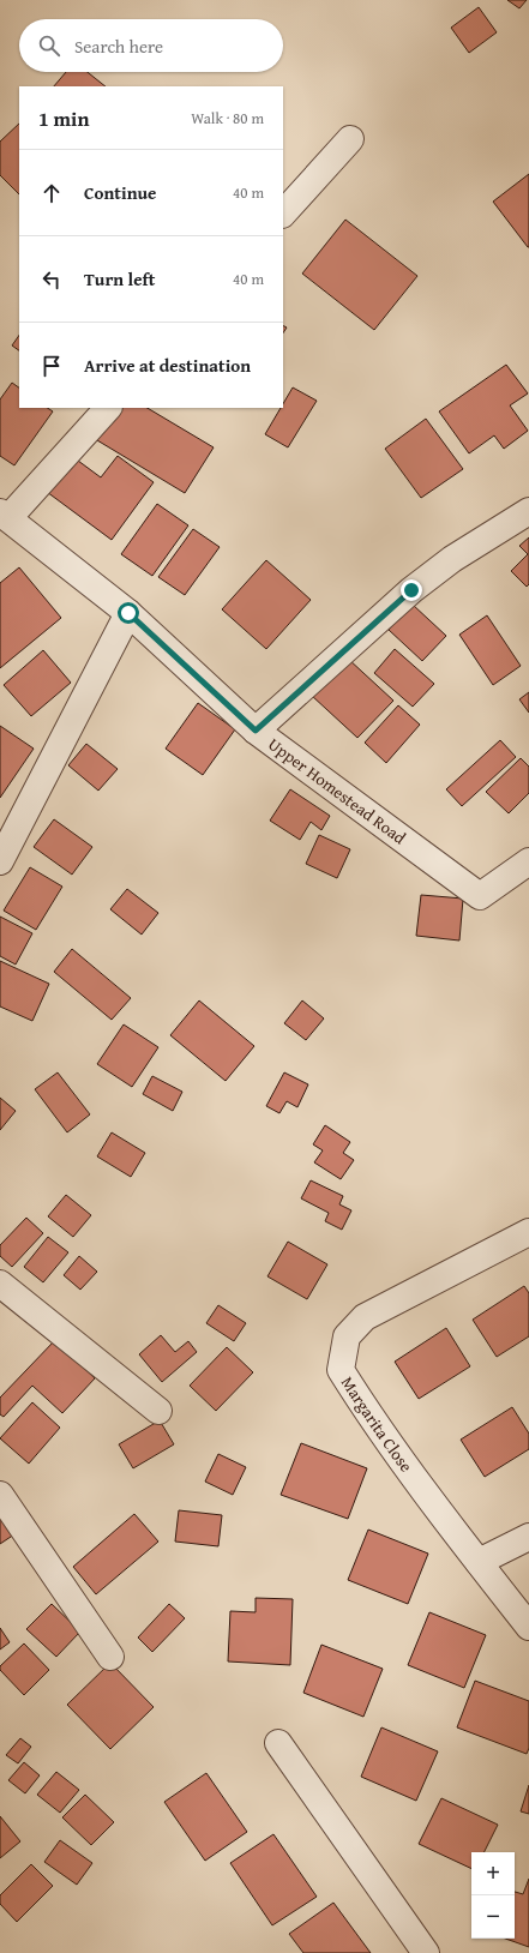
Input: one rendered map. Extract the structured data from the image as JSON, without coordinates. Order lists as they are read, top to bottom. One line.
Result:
{"streets":{"street":["Upper Homestead Road","Margarita Close"]},"page":{"search":"Search here","heading":["1 min","Walk · 80 m"],"list":[["Continue","40 m"],["Turn left","40 m"],"Arrive at destination"],"map_buttons":["+","−"]}}
